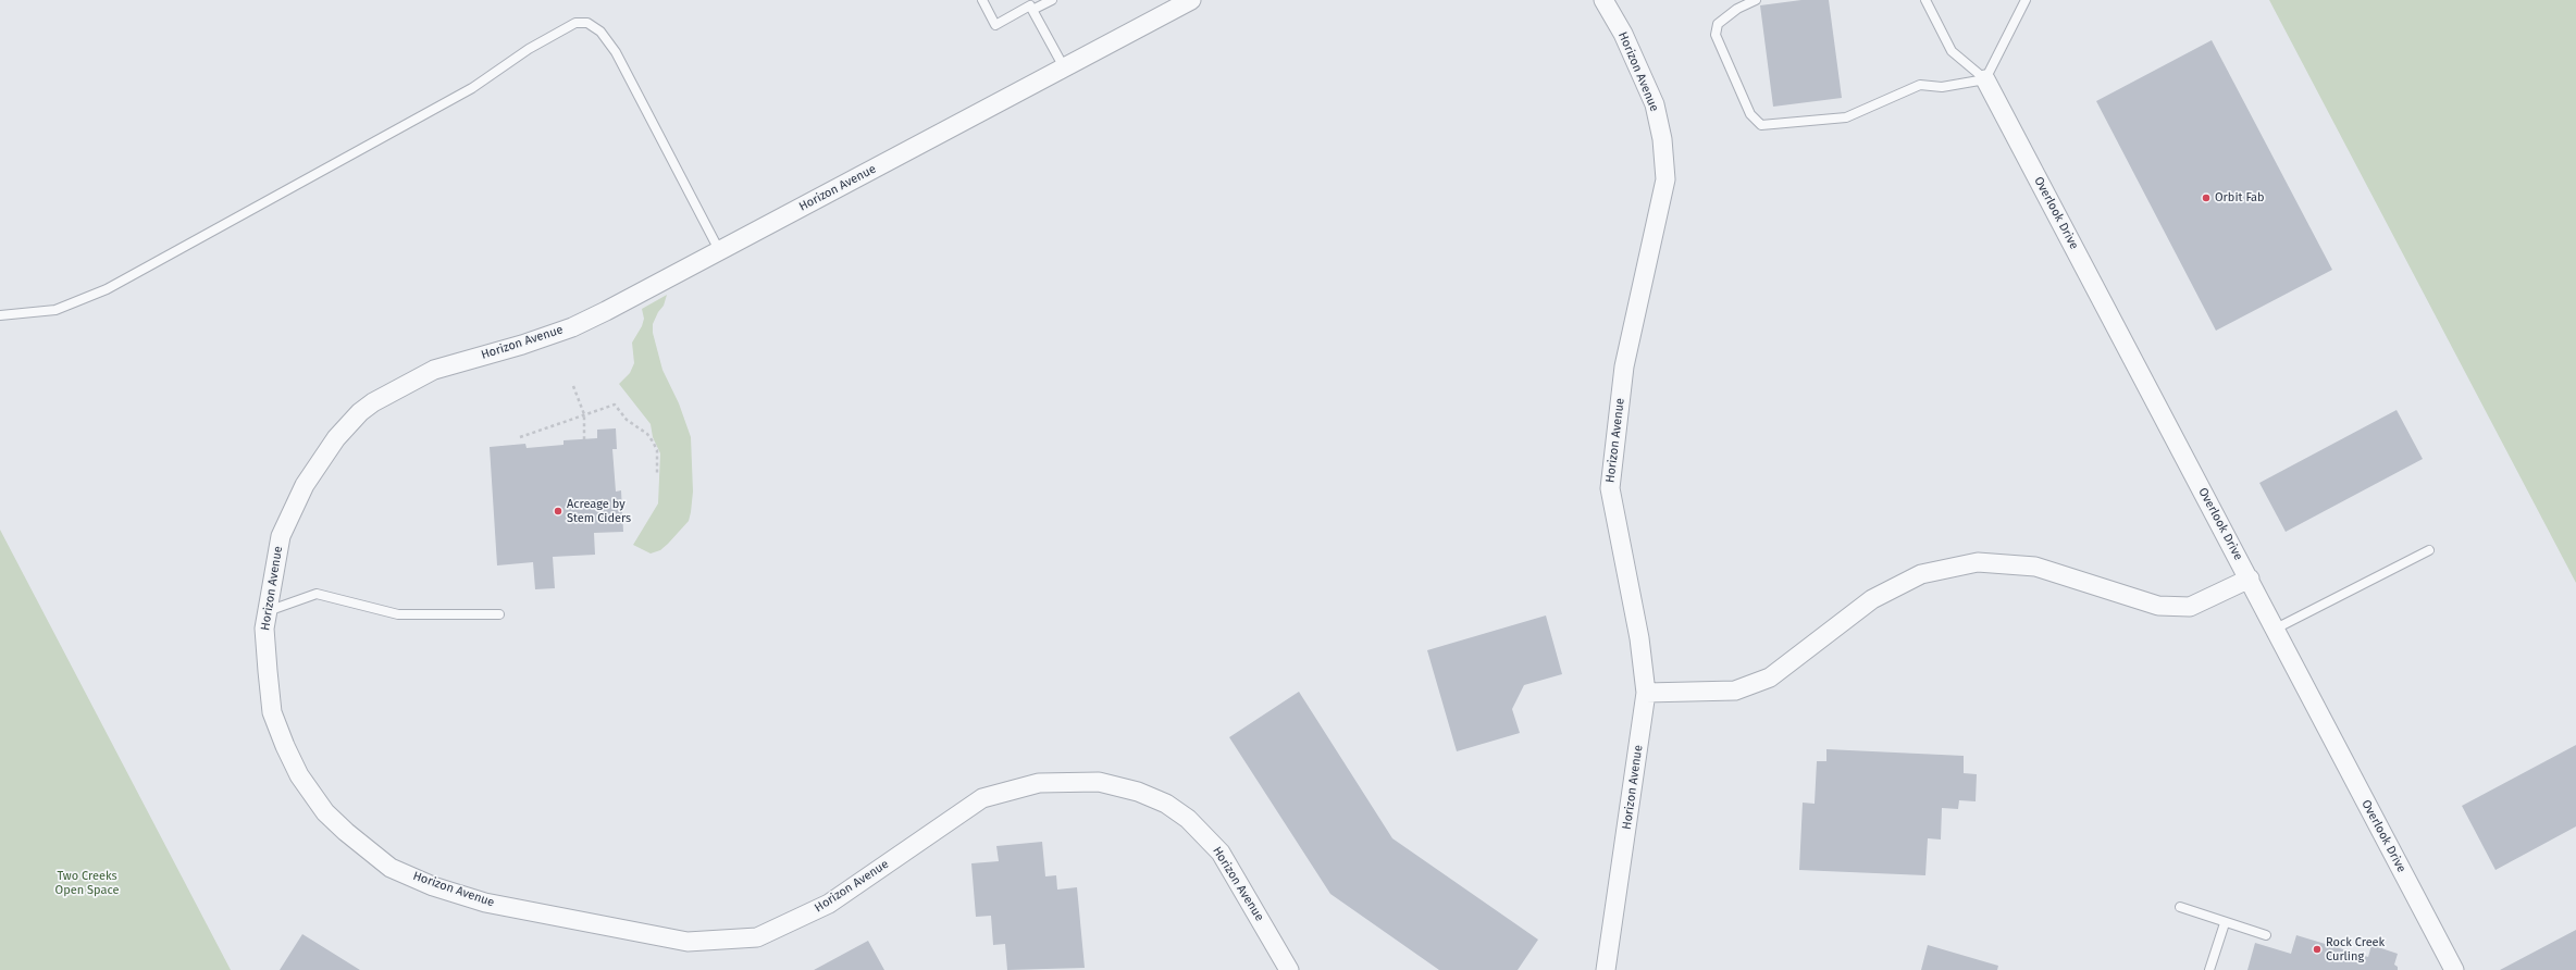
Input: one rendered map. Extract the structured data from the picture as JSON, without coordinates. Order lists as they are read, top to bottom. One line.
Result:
{"streets":{"street":["Horizon Avenue","Overlook Drive"]},"parks":["Two Creeks Open Space"],"places":["Orbit Fab","Acreage by Stem Ciders","Rock Creek Curling"]}
